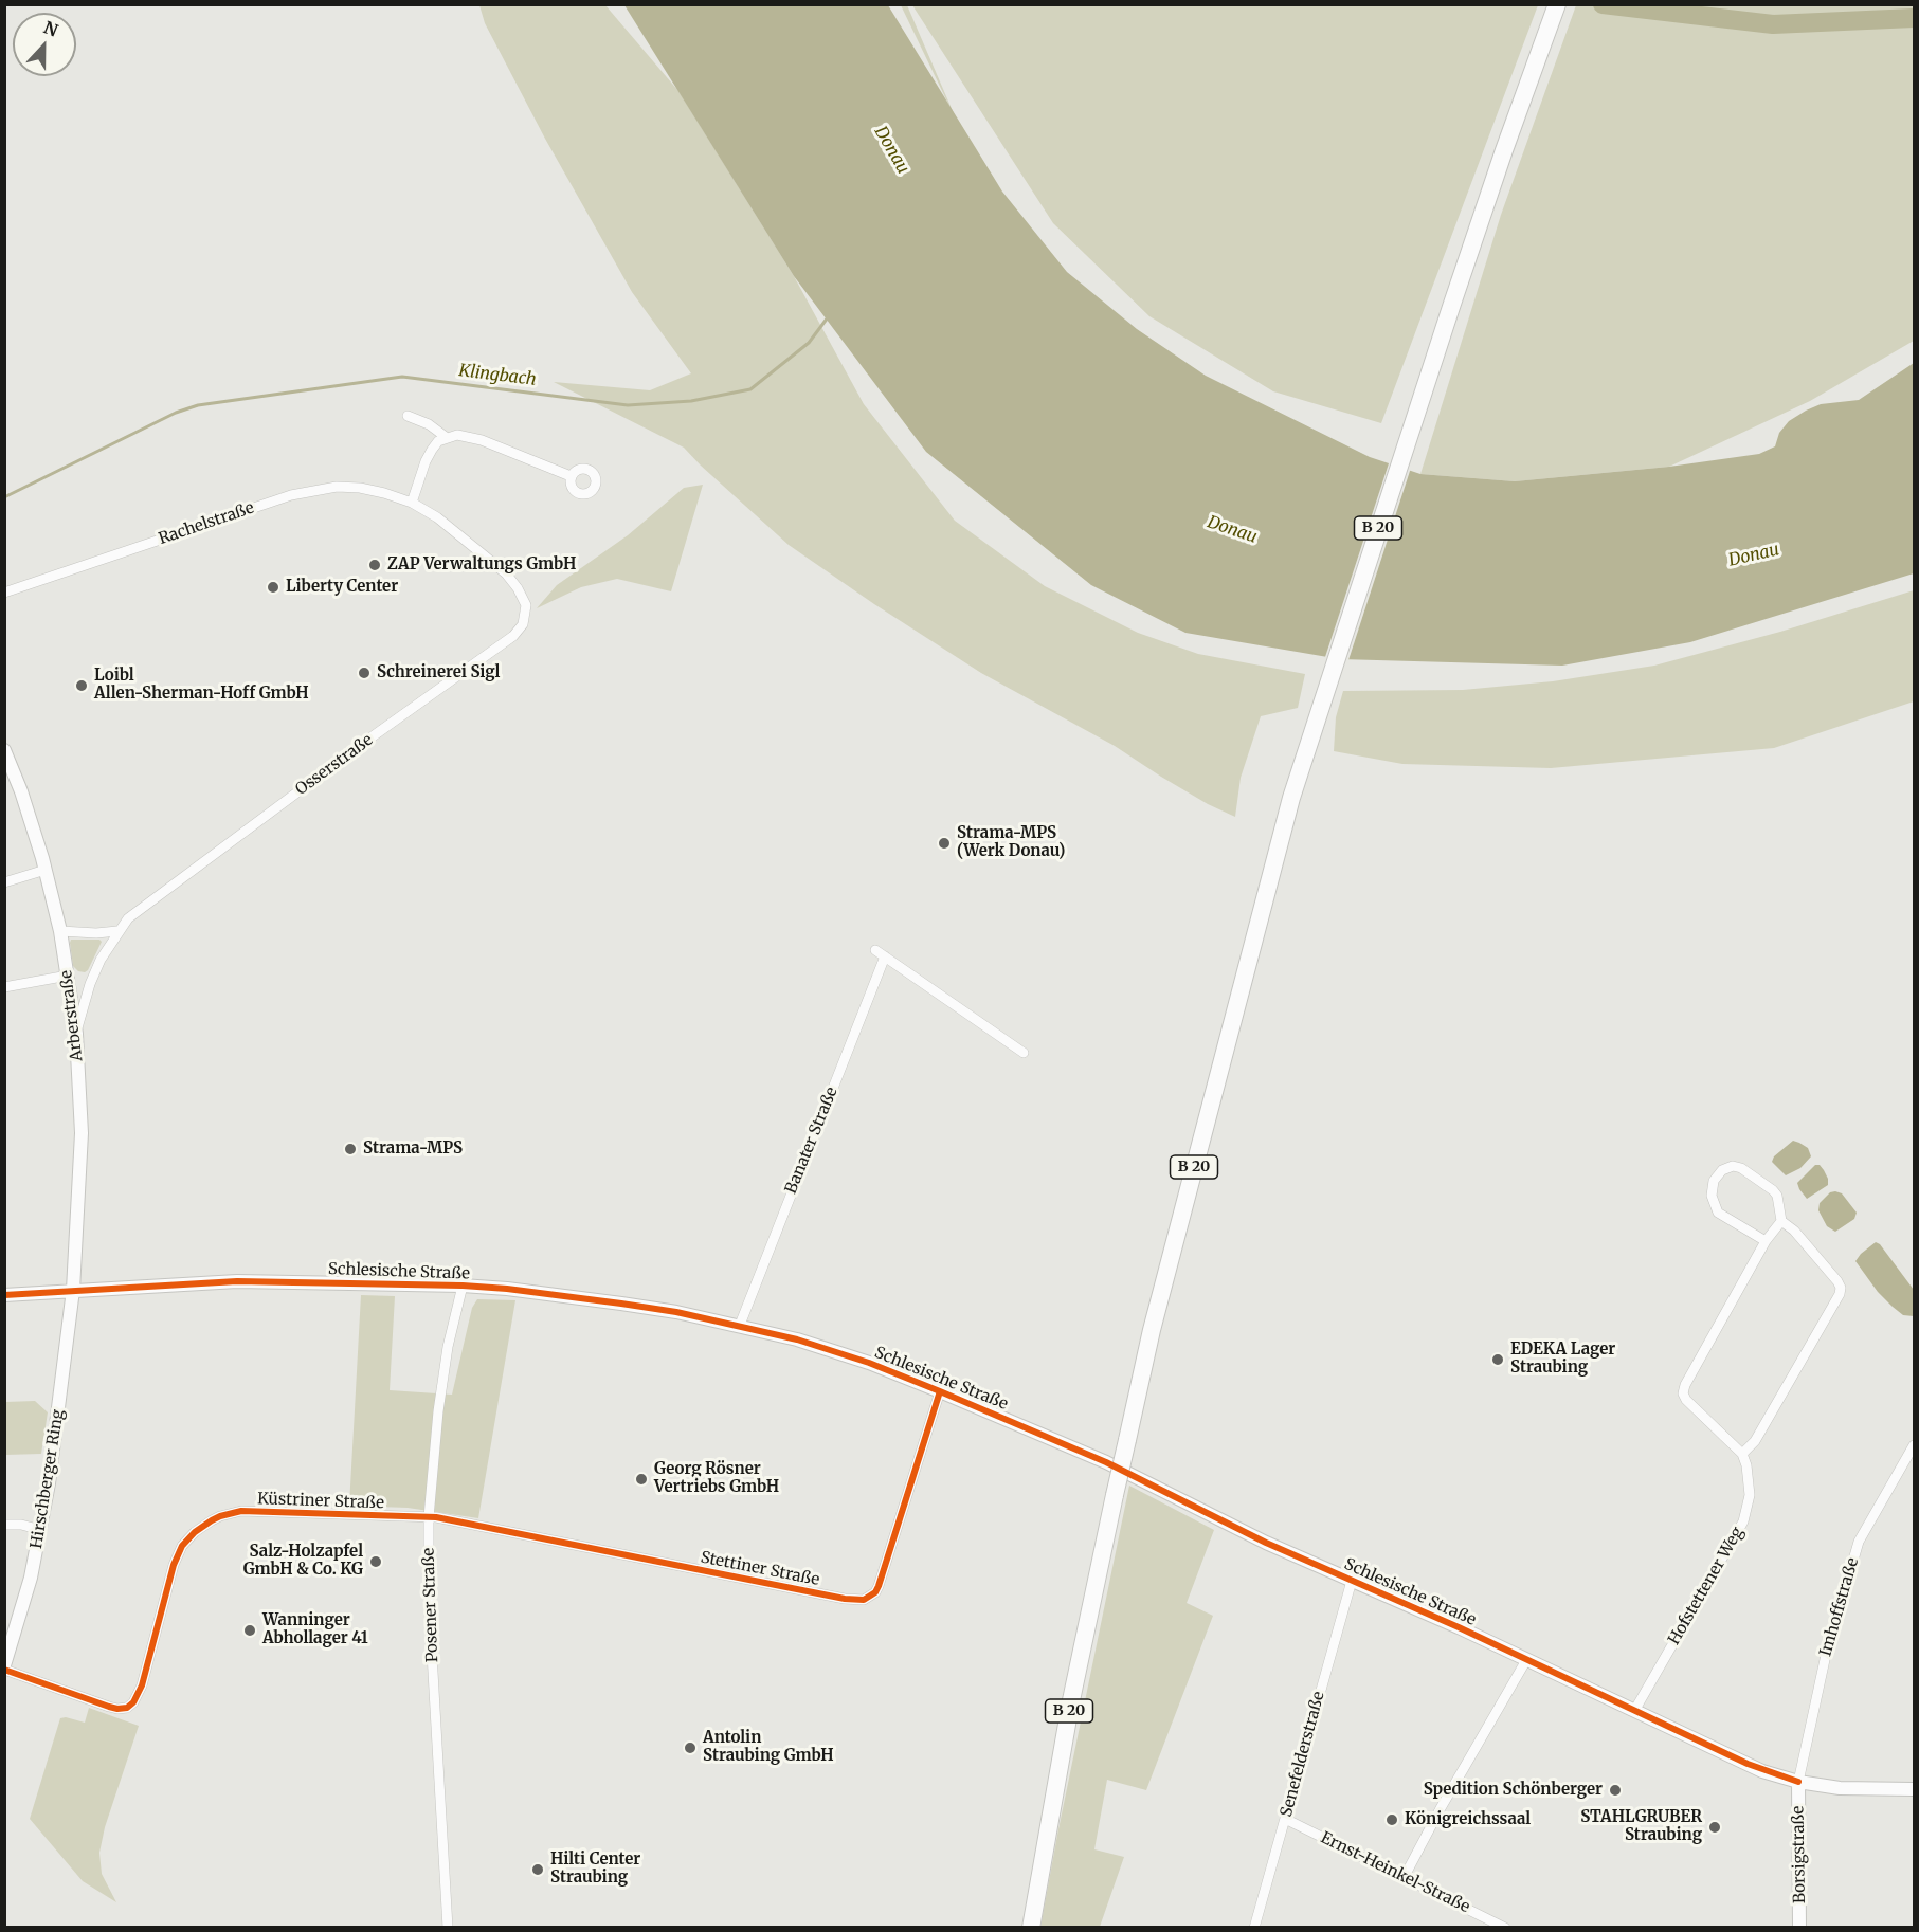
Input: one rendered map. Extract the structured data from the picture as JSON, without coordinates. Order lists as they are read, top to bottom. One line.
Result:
{"streets":{"highway":["B 20"],"street":["Rachelstraße","Osserstraße","Arberstraße","Banater Straße","Schlesische Straße","Hirschberger Ring","Küstriner Straße","Stettiner Straße","Hofstettener Weg","Posener Straße","Imhoffstraße","Senefelderstraße","Borsigstraße","Ernst-Heinkel-Straße"]},"crossings":[["Rachelstraße","Osserstraße"],["Osserstraße","Arberstraße"],["Arberstraße","Schlesische Straße"],["Arberstraße","Hirschberger Ring"],["Banater Straße","Schlesische Straße"],["Schlesische Straße","Hirschberger Ring"],["Schlesische Straße","Stettiner Straße"],["Schlesische Straße","Hofstettener Weg"],["Schlesische Straße","Posener Straße"],["Schlesische Straße","Imhoffstraße"],["Schlesische Straße","Senefelderstraße"],["Schlesische Straße","Borsigstraße"],["Hirschberger Ring","Küstriner Straße"],["Küstriner Straße","Stettiner Straße"],["Küstriner Straße","Posener Straße"],["Stettiner Straße","Posener Straße"],["Imhoffstraße","Borsigstraße"],["Senefelderstraße","Ernst-Heinkel-Straße"]],"water":["Donau","Klingbach"],"places":["ZAP Verwaltungs GmbH","Liberty Center","Schreinerei Sigl","Loibl Allen-Sherman-Hoff GmbH","Strama-MPS (Werk Donau)","Strama-MPS","EDEKA Lager Straubing","Georg Rösner Vertriebs GmbH","Salz-Holzapfel GmbH & Co. KG","Wanninger Abhollager 41","Antolin Straubing GmbH","Spedition Schönberger","Königreichssaal","STAHLGRUBER Straubing","Hilti Center Straubing"],"north":"top"}
